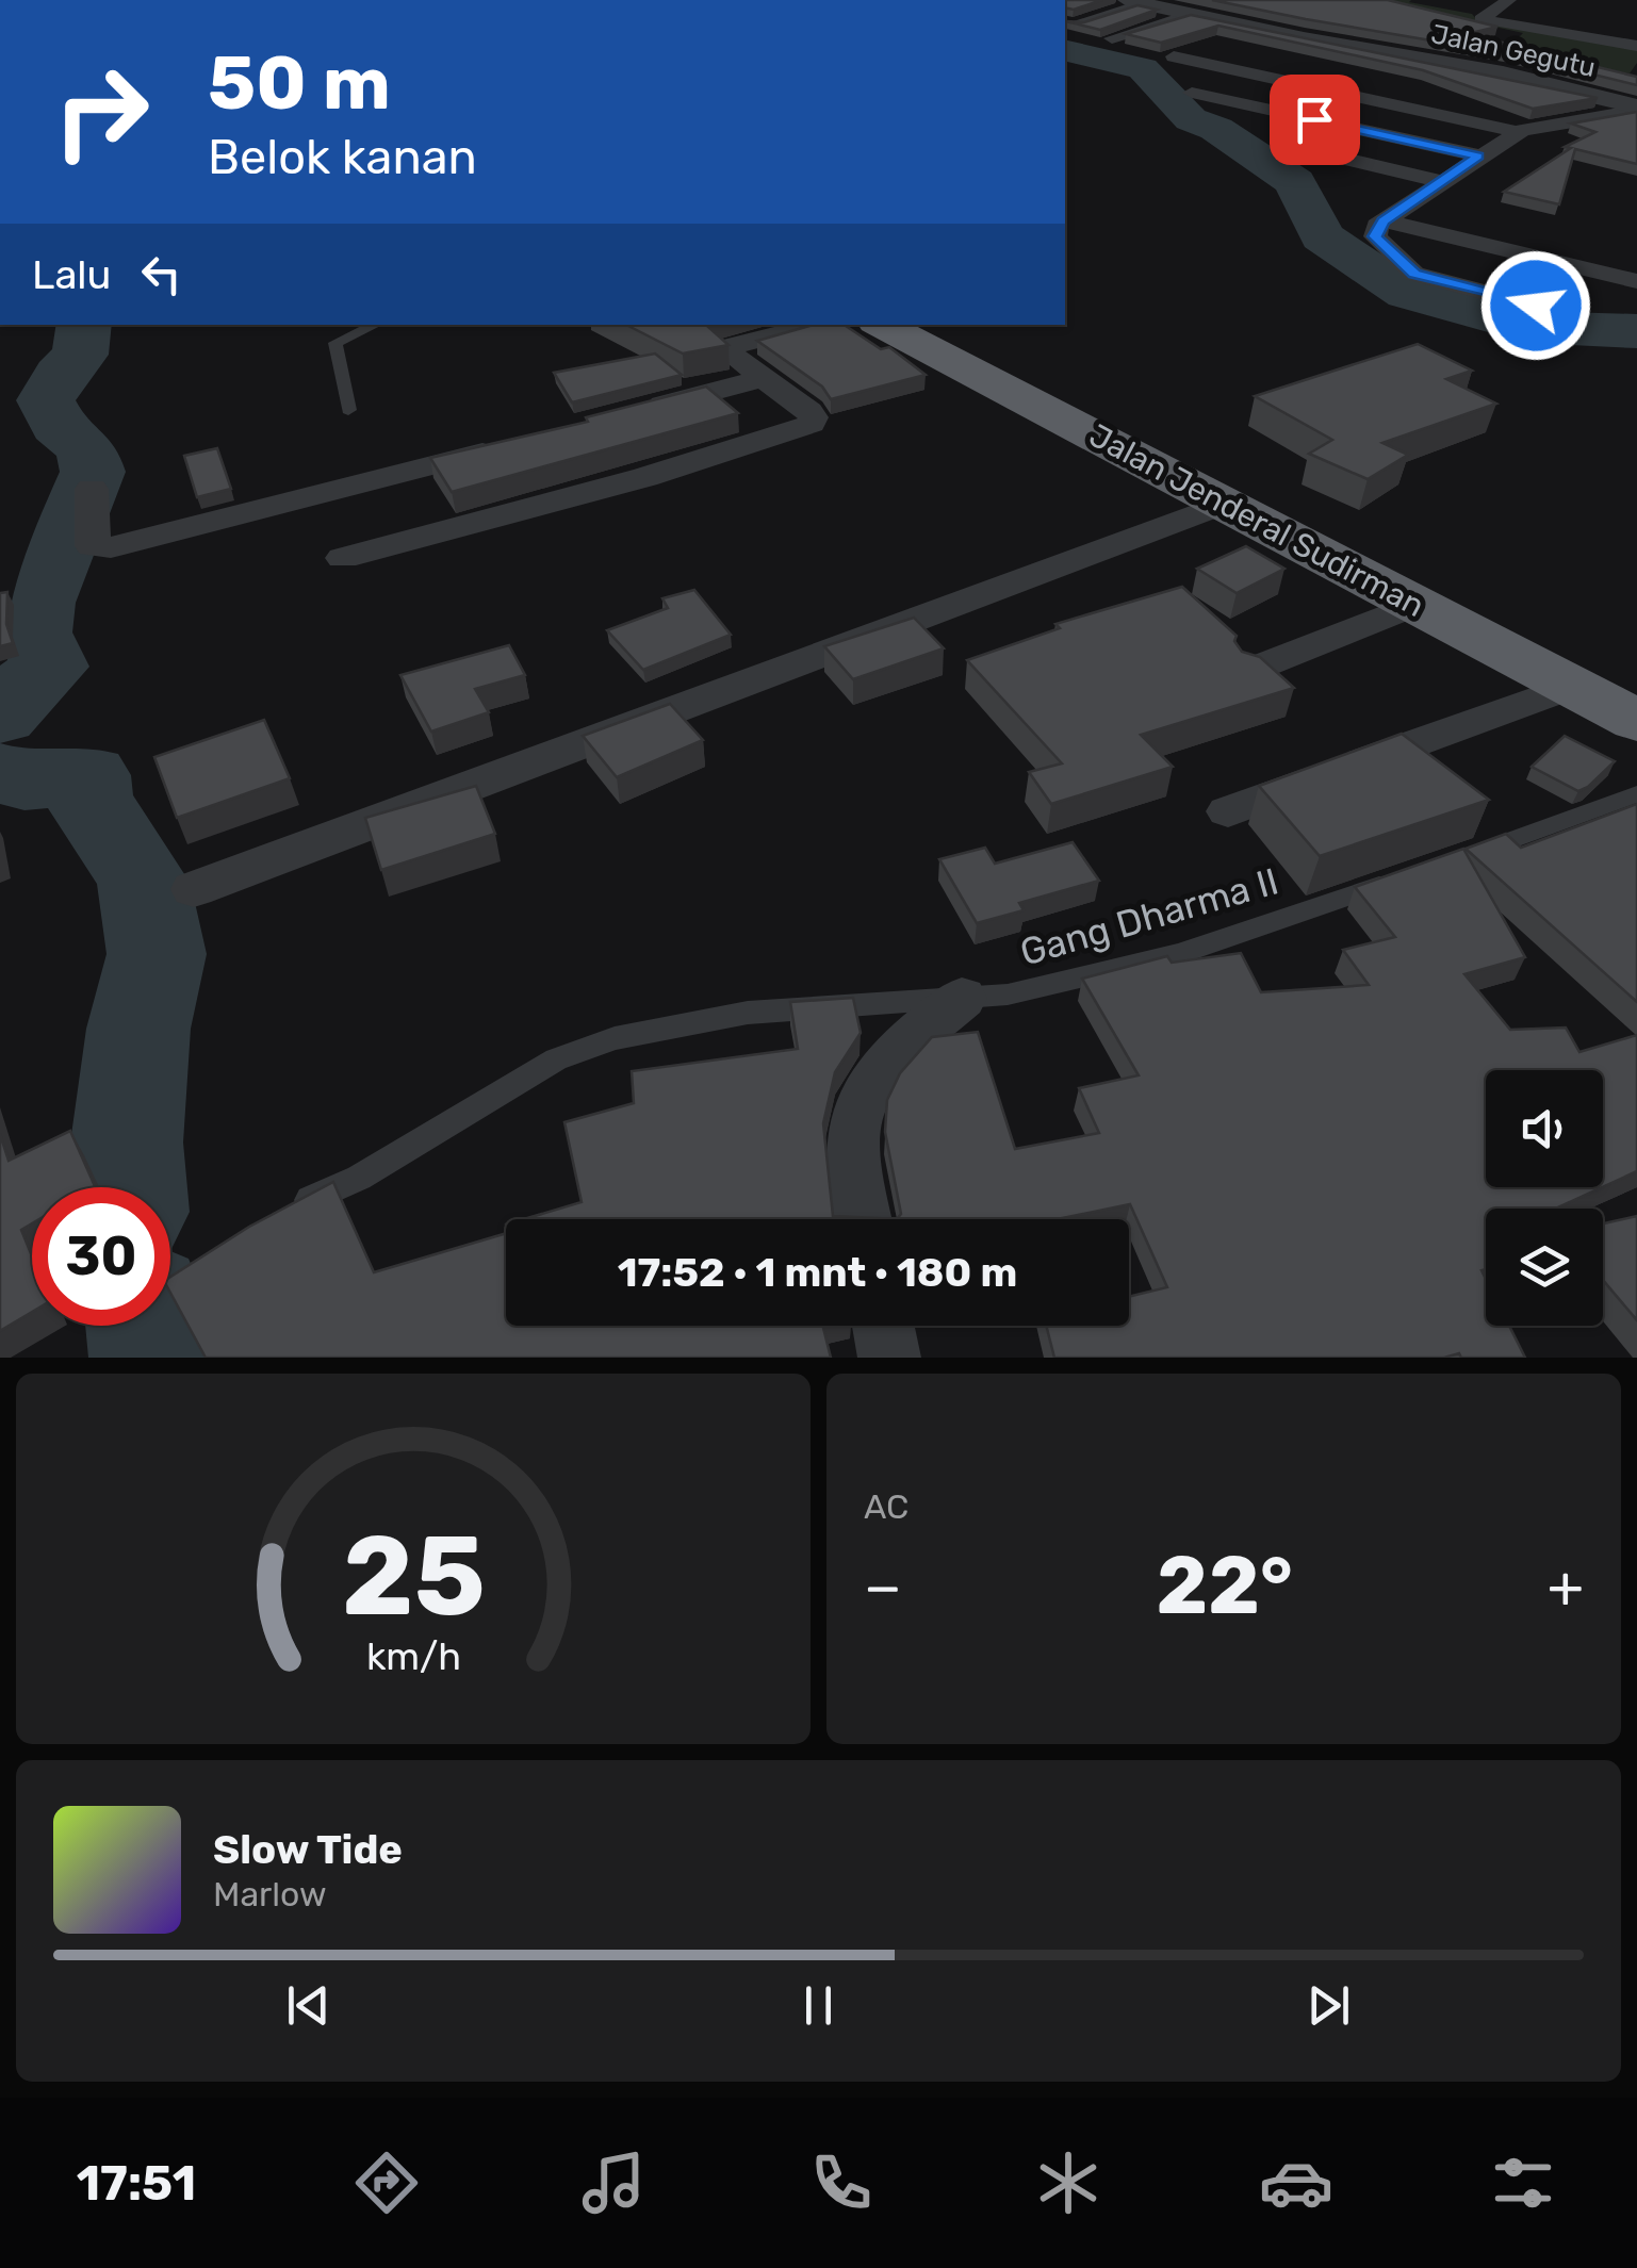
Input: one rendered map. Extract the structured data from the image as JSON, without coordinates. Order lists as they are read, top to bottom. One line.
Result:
{"streets":{"highway":["Jalan Jenderal Sudirman"],"street":["Jalan Gegutu"],"lane":["Gang Dharma II"]},"page":{"turn":["50 m","Belok kanan"],"then":"Lalu","limit":"30","trip":"17:52 · 1 mnt · 180 m","tile":"AC","heat":["−","22°","+"],"song":["Slow Tide","Marlow"],"tabs":"17:51","gauge":["25","km/h"]}}
